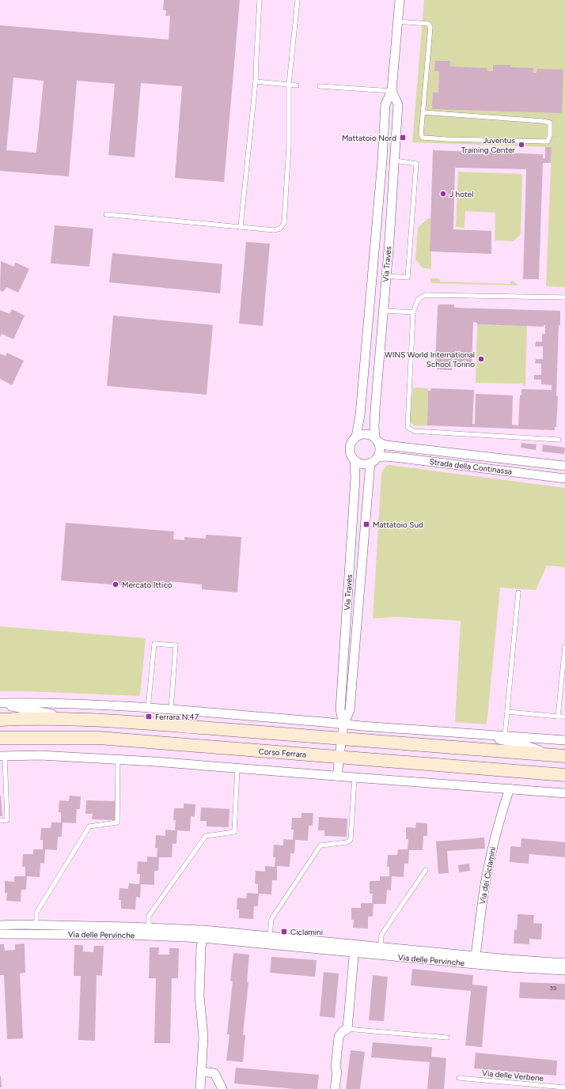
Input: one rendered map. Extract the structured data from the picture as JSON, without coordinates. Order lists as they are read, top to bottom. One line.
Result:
{"streets":{"main road":["Corso Ferrara"],"street":["Via Traves","Strada della Continassa","Via dei Ciclamini","Via delle Pervinche"],"lane":["Via delle Verbene"]},"crossings":[["Via Traves","Strada della Continassa"],["Via Traves","Corso Ferrara"],["Via dei Ciclamini","Via delle Pervinche"]],"places":{"transit":["Mattatoio Nord","Mattatoio Sud","Ferrara N.47","Ciclamini"],"other":["Juventus Training Center","J hotel","WINS World International School Torino","Mercato Ittico"]},"house_numbers":["39"]}
